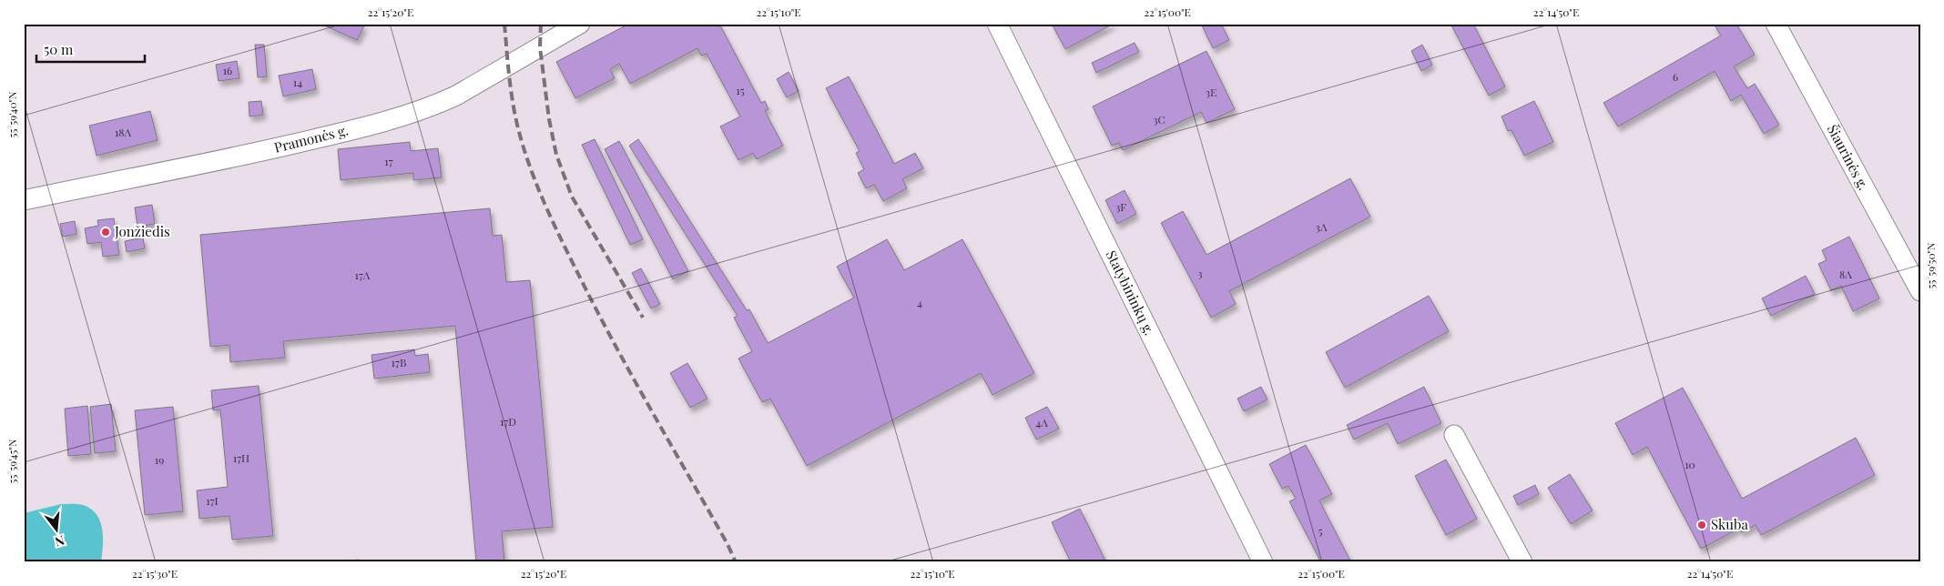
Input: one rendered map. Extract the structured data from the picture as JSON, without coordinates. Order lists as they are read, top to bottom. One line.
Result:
{"streets":{"street":["Pramonės g.","Šiaurinės g.","Statybininkų g."]},"places":["Jonžiedis","Skuba"],"house_numbers":["16","6","14","15","3E","3C","18A","17","3F","3A","3","8A","17A","4","17B","17D","4A","17H","19","10","17I","5"],"scale_bar":"50 m","north":"bottom","coordinates":["22°15'20\"E","22°15'10\"E","22°15'00\"E","22°14'50\"E","55°59'40\"N","55°59'50\"N","55°59'45\"N","22°15'30\"E"]}
